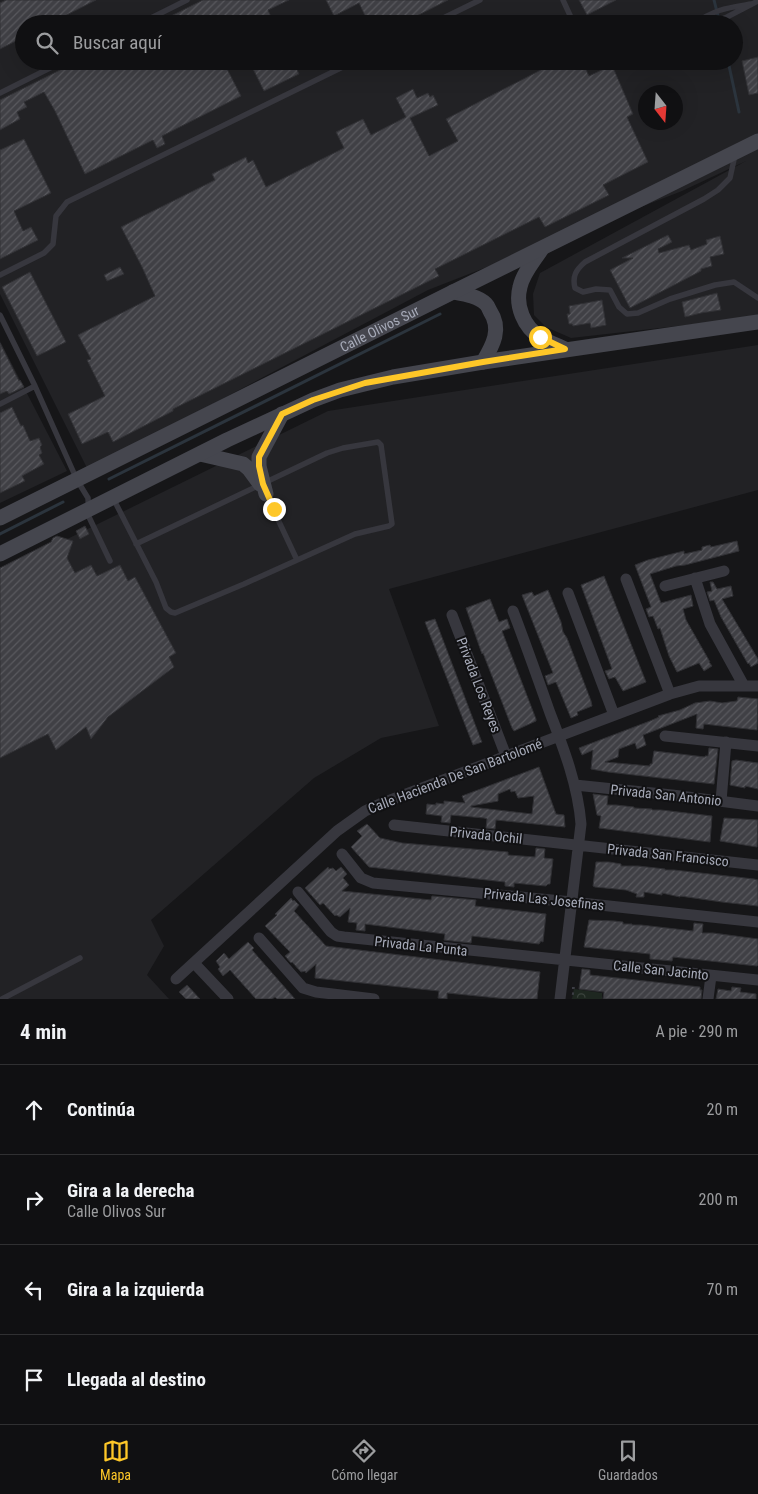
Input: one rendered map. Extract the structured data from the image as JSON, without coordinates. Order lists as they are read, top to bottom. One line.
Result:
{"streets":{"main road":["Calle Olivos Sur"],"street":["Privada Los Reyes","Calle Hacienda De San Bartolomé","Privada San Antonio","Privada Ochil","Privada San Francisco","Privada Las Josefinas","Privada La Punta","Calle San Jacinto"]},"crossings":[["Privada Los Reyes","Calle Hacienda De San Bartolomé"],["Privada Ochil","Privada San Francisco"],["Privada La Punta","Calle San Jacinto"]],"north":"bottom","page":{"search":"Buscar aquí","heading":["4 min","A pie · 290 m"],"list":[["Continúa","20 m"],["Gira a la derecha","Calle Olivos Sur","200 m"],["Gira a la izquierda","70 m"],"Llegada al destino"],"nav":["Mapa","Cómo llegar","Guardados"]}}
